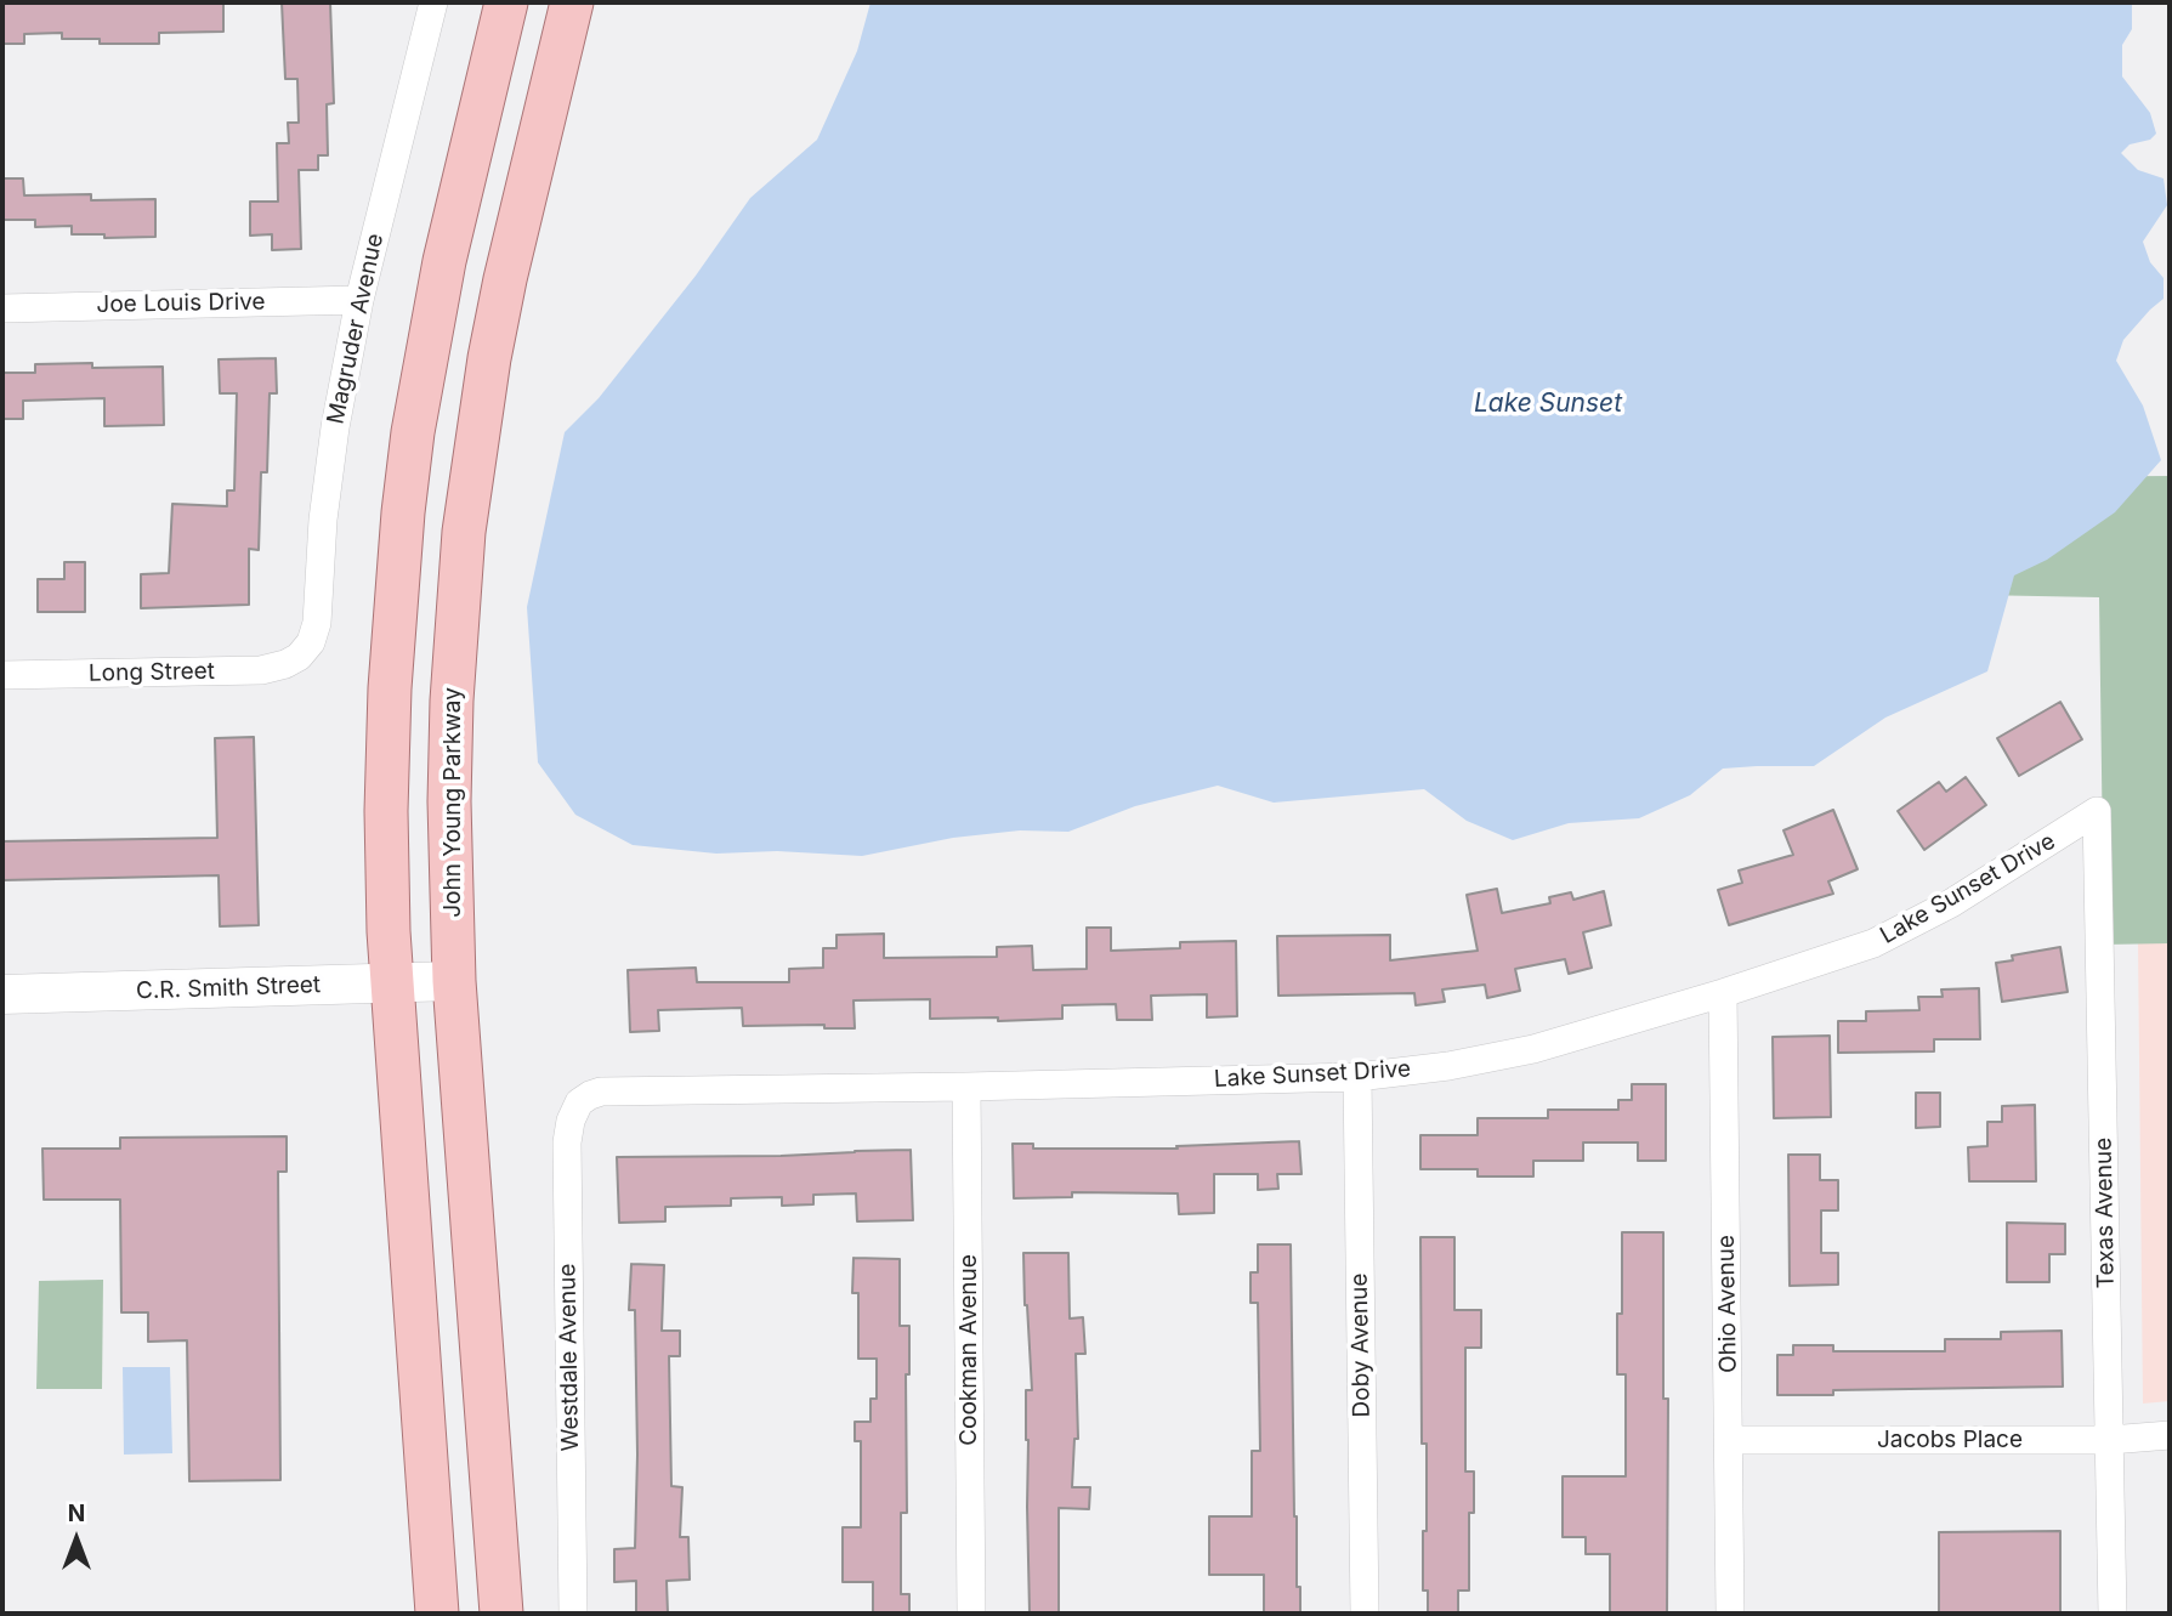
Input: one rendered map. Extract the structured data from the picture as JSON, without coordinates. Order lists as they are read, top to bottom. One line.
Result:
{"streets":{"main road":["John Young Parkway"],"street":["Joe Louis Drive","Magruder Avenue","Long Street","Lake Sunset Drive","C.R. Smith Street","Texas Avenue","Ohio Avenue","Doby Avenue","Cookman Avenue","Westdale Avenue","Jacobs Place"]},"crossings":[["Joe Louis Drive","Magruder Avenue"],["Magruder Avenue","Long Street"],["John Young Parkway","C.R. Smith Street"],["Lake Sunset Drive","Texas Avenue"],["Lake Sunset Drive","Ohio Avenue"],["Lake Sunset Drive","Doby Avenue"],["Lake Sunset Drive","Cookman Avenue"],["Lake Sunset Drive","Westdale Avenue"],["Texas Avenue","Jacobs Place"],["Ohio Avenue","Jacobs Place"]],"water":["Lake Sunset"],"north":"top"}
